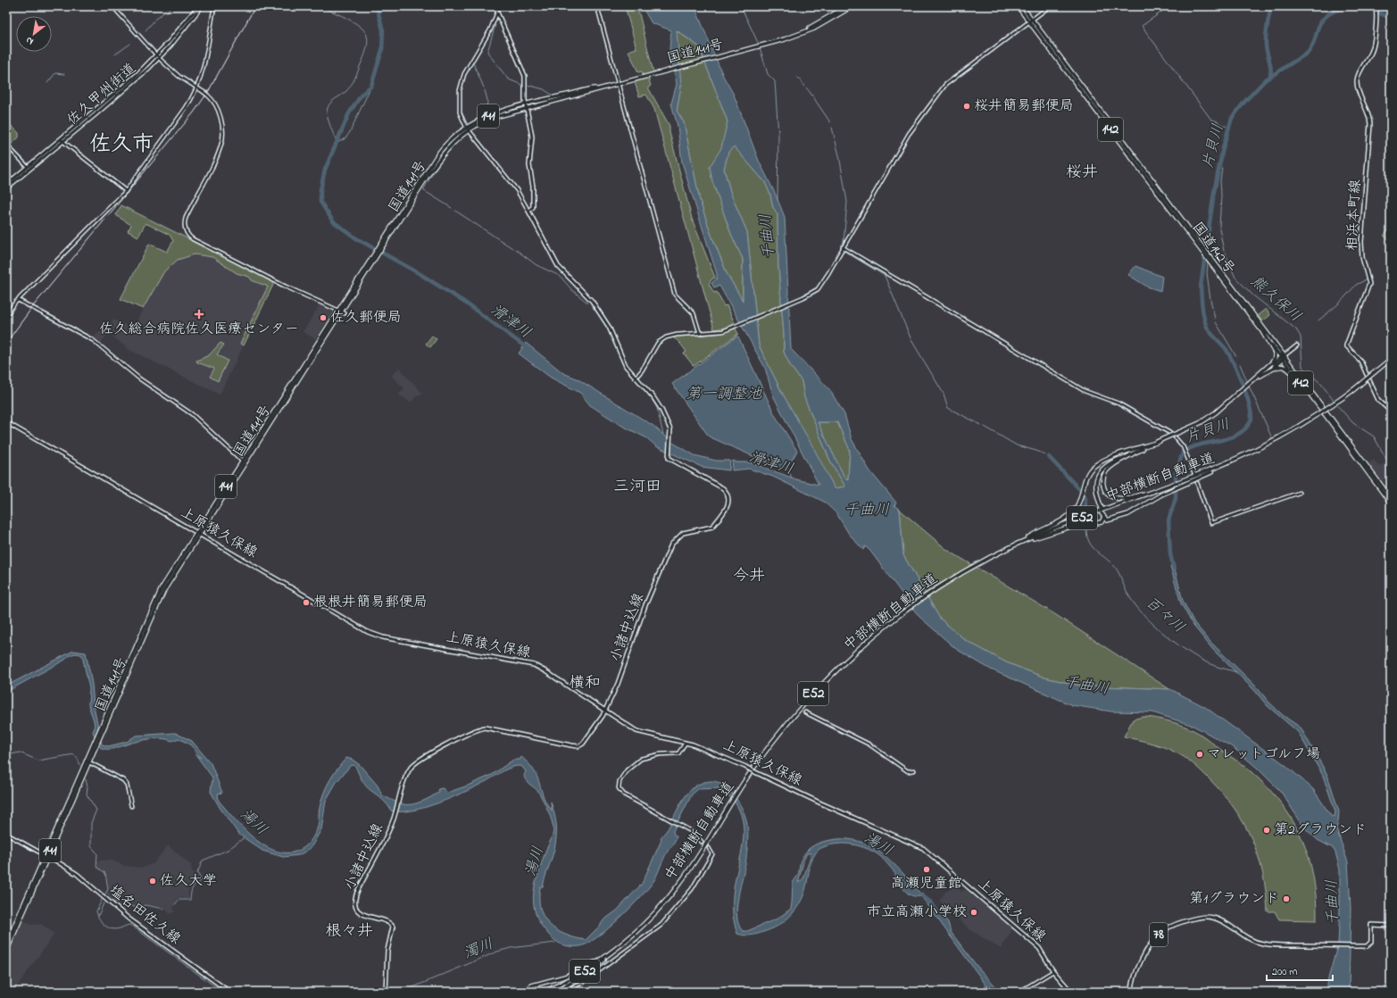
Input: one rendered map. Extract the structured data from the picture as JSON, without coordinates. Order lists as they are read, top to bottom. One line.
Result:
{"streets":{"highway":["国道141号","141","142","国道142号","中部横断自動車道","E52"],"main road":["佐久甲州街道","相浜本町線","上原猿久保線","小諸中込線","塩名田佐久線","78"]},"crossings":[["国道141号","上原猿久保線"],["国道141号","塩名田佐久線"],["上原猿久保線","小諸中込線"]],"districts":["佐久市","桜井","三河田","今井","横和","根々井"],"water":["片貝川","千曲川","熊久保川","滑津川","第一調整池","百々川","湯川","濁川"],"places":{"other":["桜井簡易郵便局","佐久郵便局","根根井簡易郵便局","マレットゴルフ場","第2グラウンド","高瀬児童館","佐久大学","第1グラウンド","市立高瀬小学校"],"health":["佐久総合病院佐久医療センター"]},"scale_bar":"200 m","north":"bottom left"}
